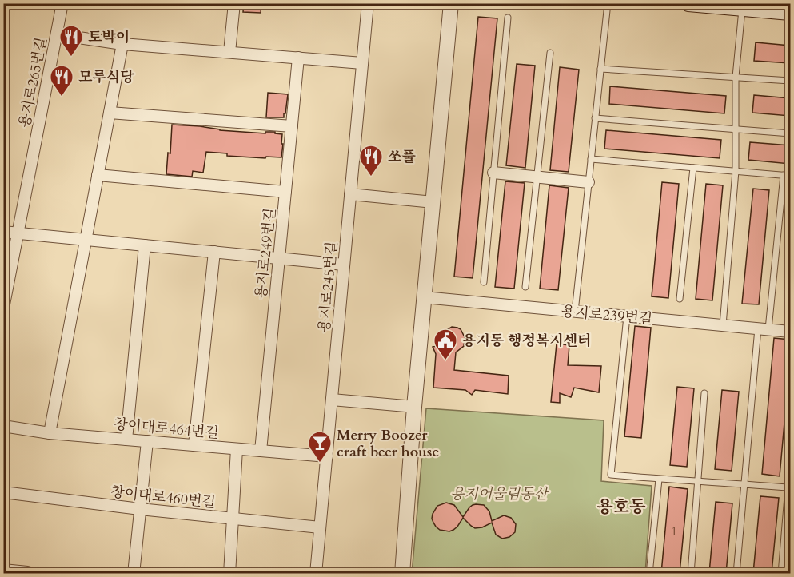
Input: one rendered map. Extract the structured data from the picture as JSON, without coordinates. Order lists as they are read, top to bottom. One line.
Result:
{"streets":{"street":["용지로265번길","용지로249번길","용지로245번길","용지로239번길","창이대로464번길","창이대로460번길"]},"crossings":[["용지로249번길","창이대로464번길"],["용지로245번길","창이대로464번길"],["용지로245번길","창이대로460번길"]],"districts":["용호동"],"parks":["용지어울림동산"],"places":{"restaurant":["토박이","모루식당","쏘풀"],"public building":["용지동 행정복지센터"],"bar":["Merry Boozer craft beer house"]},"house_numbers":["1"]}
